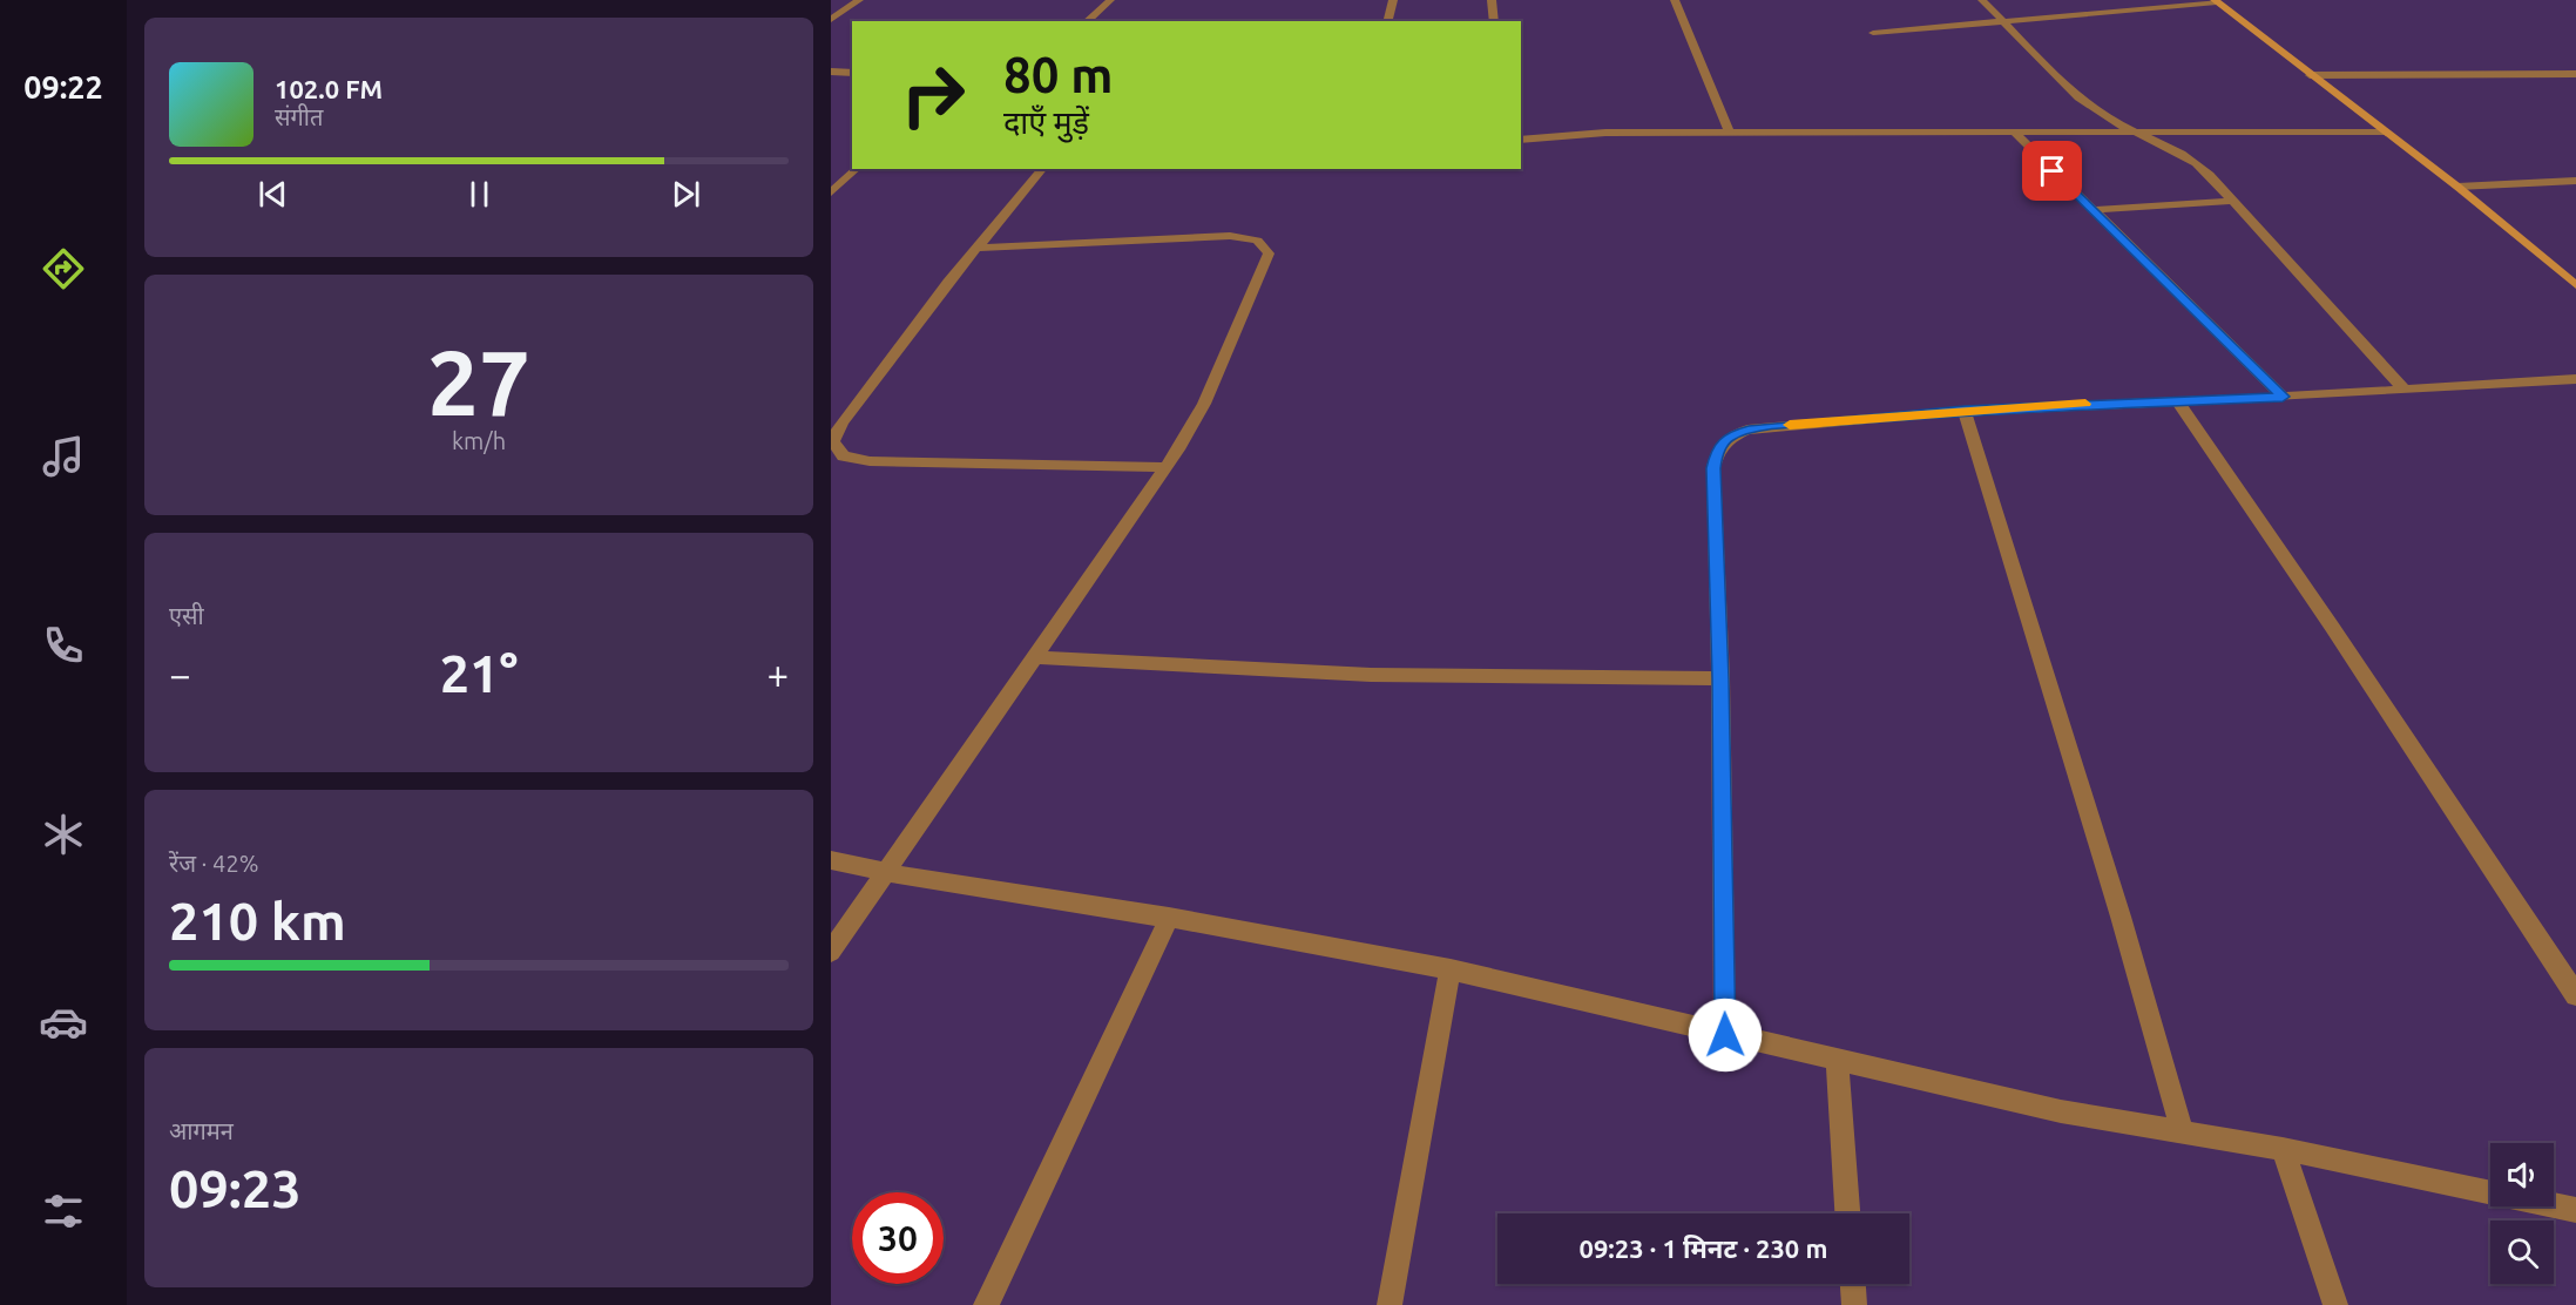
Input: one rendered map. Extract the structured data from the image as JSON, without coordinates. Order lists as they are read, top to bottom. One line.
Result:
{"page":{"tabs":"09:22","turn":["80 m","दाएँ मुड़ें"],"song":["102.0 FM","संगीत"],"tile":[["27","km/h"],"एसी",["रेंज · 42%","210 km"],["आगमन","09:23"]],"heat":["−","21°","+"],"limit":"30","trip":"09:23 · 1 मिनट · 230 m"}}
